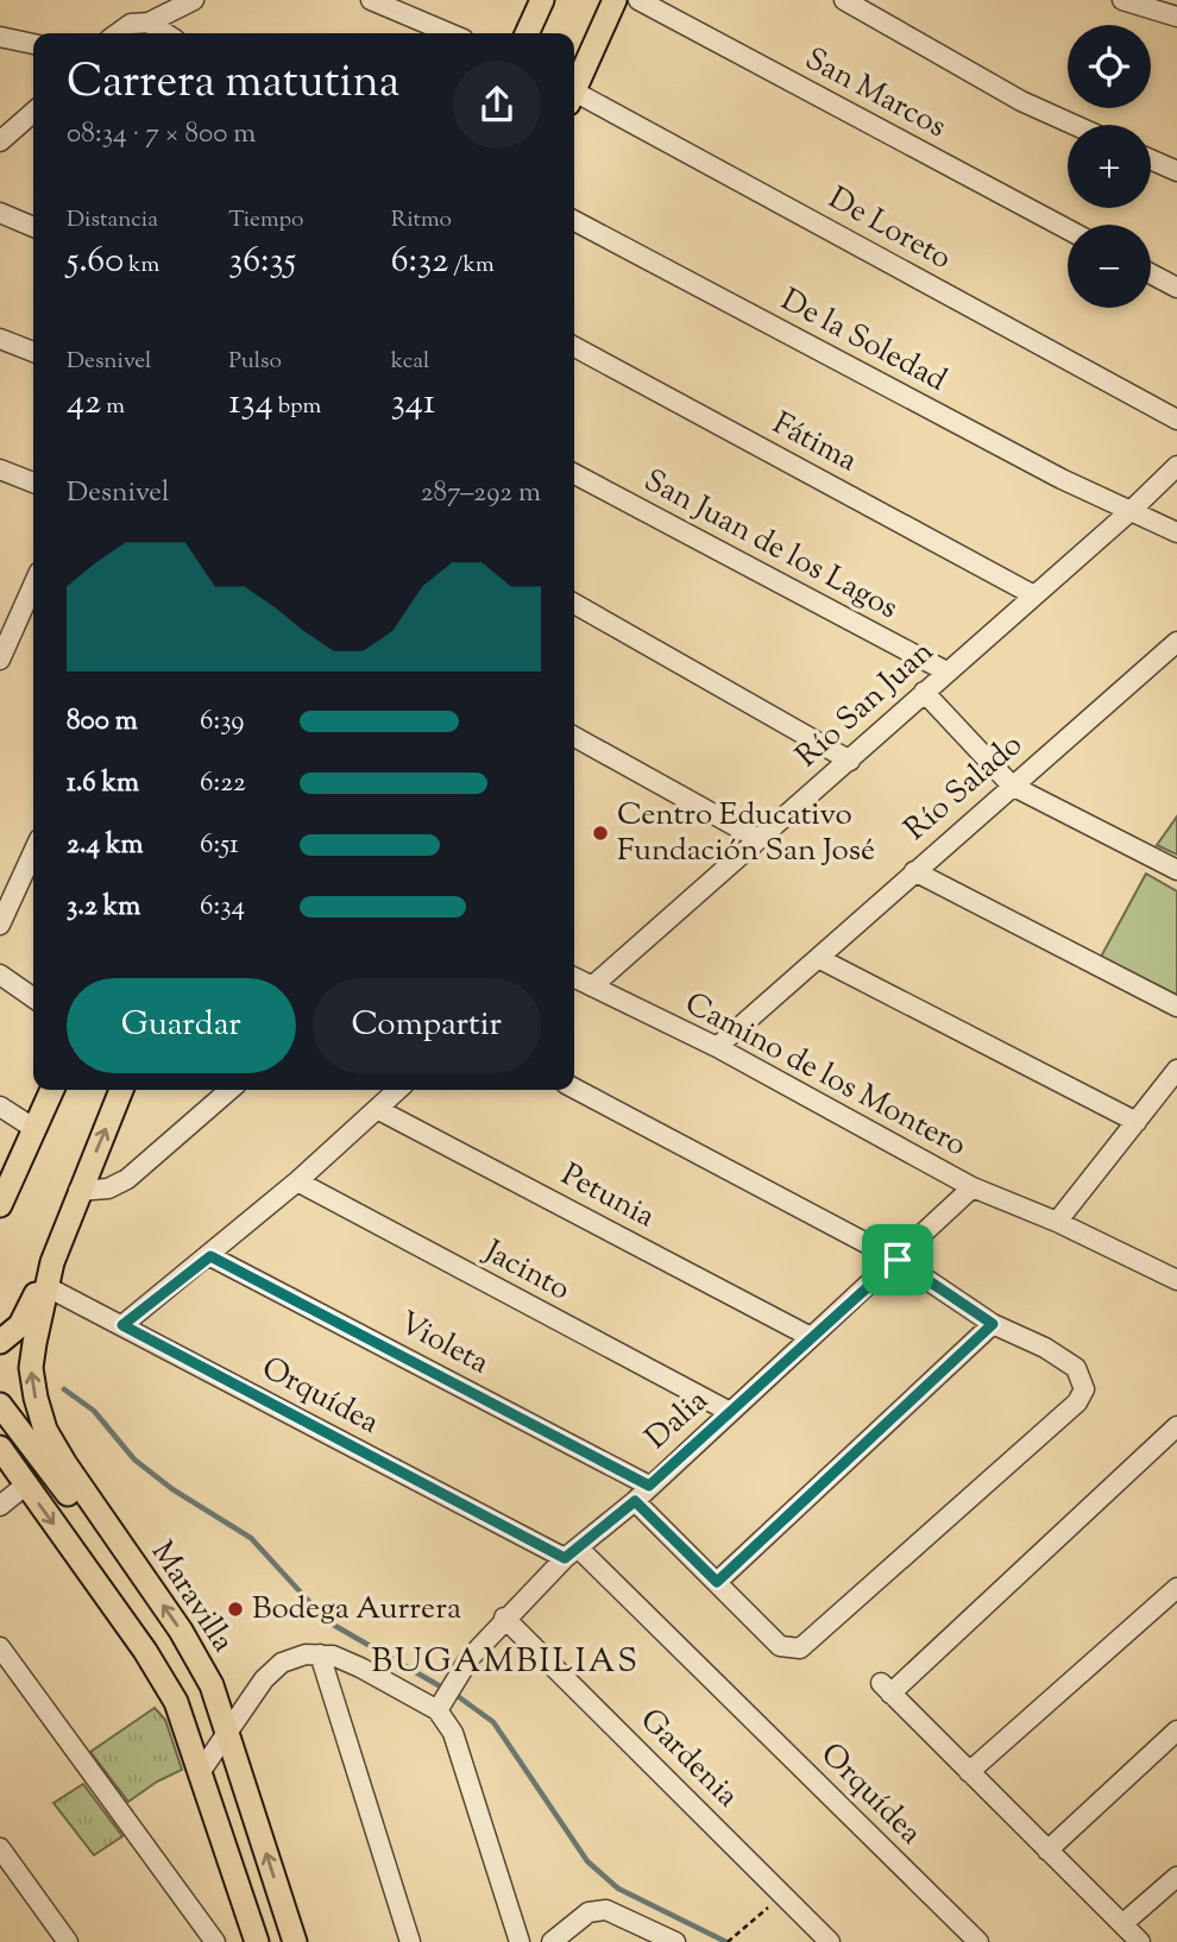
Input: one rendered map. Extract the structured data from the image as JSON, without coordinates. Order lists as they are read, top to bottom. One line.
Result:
{"streets":{"main road":["Maravilla"],"street":["San Marcos","De Loreto","De la Soledad","Fátima","San Juan de los Lagos","Río San Juan","Río Salado","Camino de los Montero","Petunia","Jacinto","Violeta","Orquídea","Dalia","Gardenia"]},"crossings":[["De la Soledad","Río San Juan"],["Fátima","Río San Juan"],["San Juan de los Lagos","Río San Juan"],["Río San Juan","Camino de los Montero"],["Río Salado","Camino de los Montero"],["Camino de los Montero","Dalia"],["Petunia","Dalia"],["Jacinto","Dalia"],["Violeta","Dalia"],["Orquídea","Dalia"],["Orquídea","Maravilla"],["Dalia","Gardenia"]],"districts":["BUGAMBILIAS"],"places":["Centro Educativo Fundación San José","Bodega Aurrera"],"page":{"map_buttons":["+","−"],"heading":["Carrera matutina","08:34 · 7 × 800 m"],"stats":[["Distancia","5.60 km"],["Tiempo","36:35"],["Ritmo","6:32 /km"],["Desnivel","42 m"],["Pulso","134 bpm"],["kcal","341"]],"chart":["Desnivel","287–292 m"],"list":[{"name":"800 m","note":"6:39"},{"name":"1.6 km","note":"6:22"},{"name":"2.4 km","note":"6:51"},{"name":"3.2 km","note":"6:34"}],"buttons":["Guardar","Compartir"]}}
